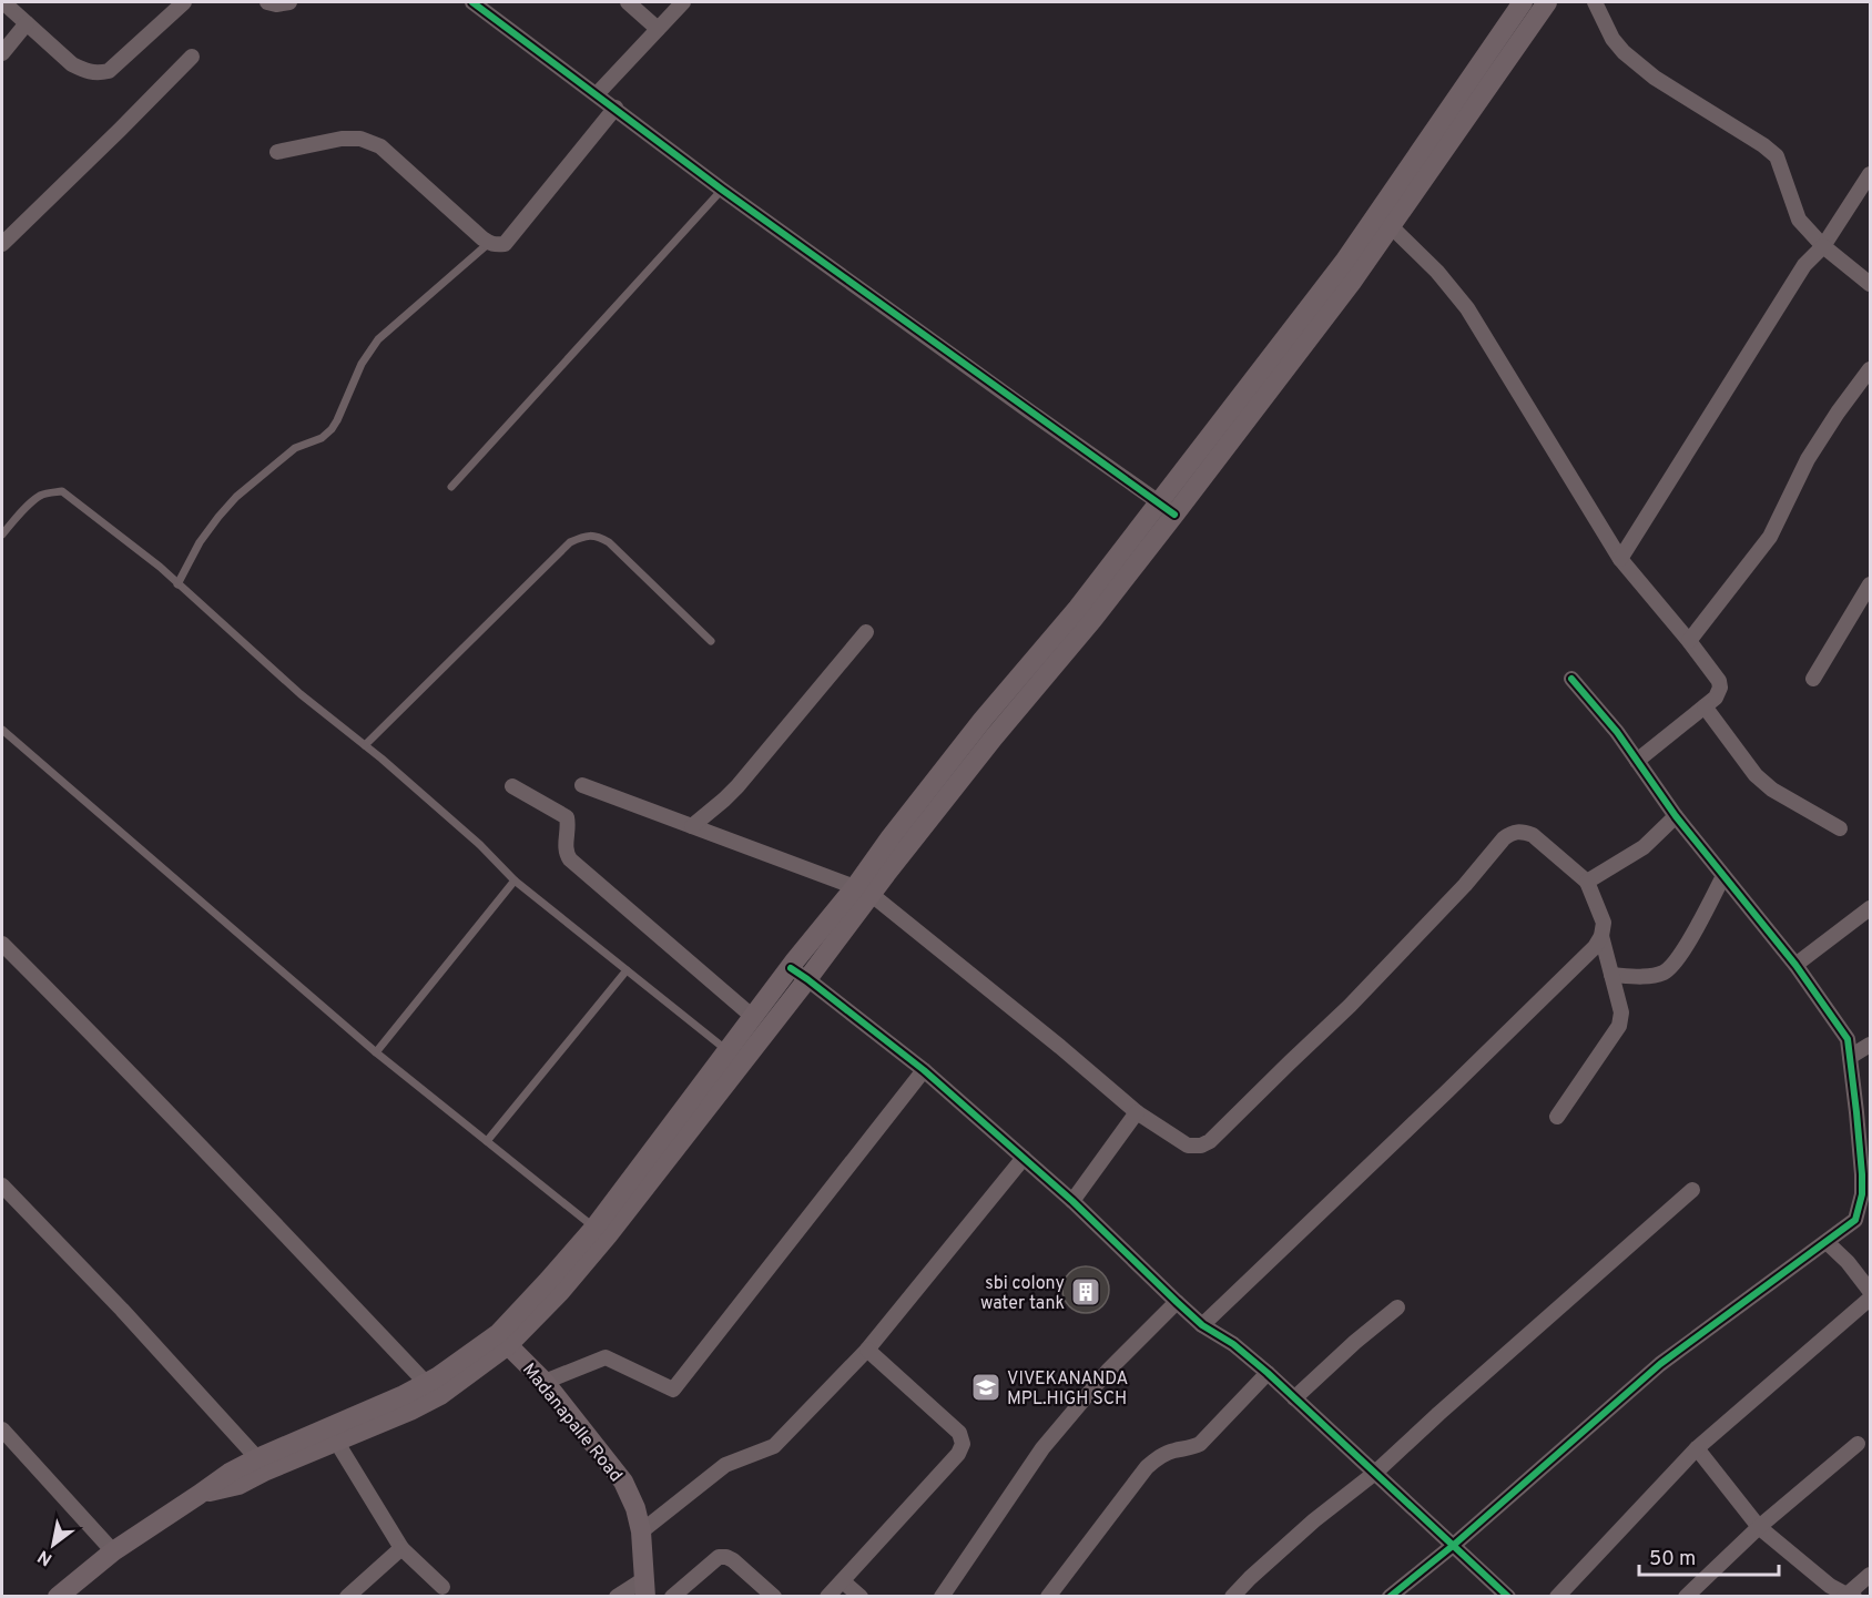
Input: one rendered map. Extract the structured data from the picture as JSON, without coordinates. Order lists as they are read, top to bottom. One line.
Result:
{"streets":{"main road":["Madanapalle Road"]},"places":{"building":["sbi colony water tank"],"school or university":["VIVEKANANDA MPL.HIGH SCH"]},"scale_bar":"50 m","north":"bottom left"}
